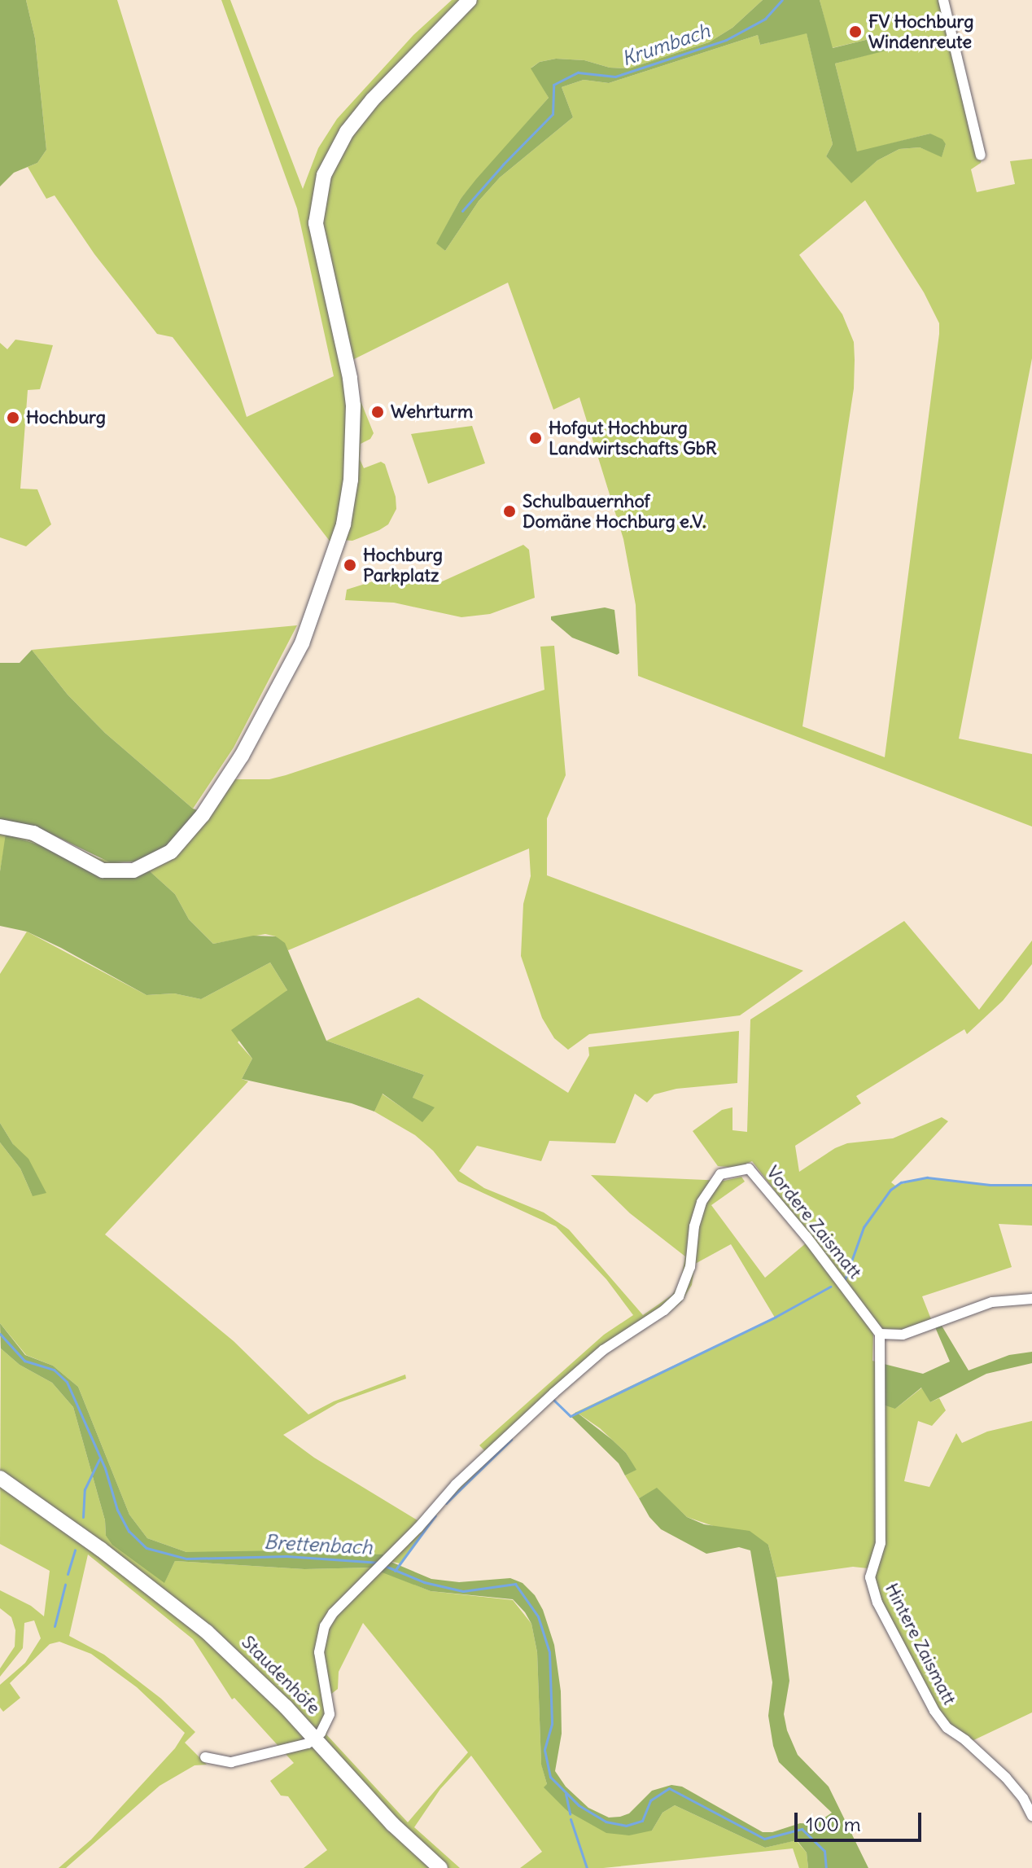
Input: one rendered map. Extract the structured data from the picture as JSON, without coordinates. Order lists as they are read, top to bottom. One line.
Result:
{"streets":{"street":["Vordere Zaismatt","Hintere Zaismatt","Staudenhöfe"]},"crossings":[["Vordere Zaismatt","Hintere Zaismatt"],["Vordere Zaismatt","Staudenhöfe"]],"water":["Krumbach","Brettenbach"],"places":["FV Hochburg Windenreute","Wehrturm","Hochburg","Hofgut Hochburg Landwirtschafts GbR","Schulbauernhof Domäne Hochburg e.V.","Hochburg Parkplatz"],"scale_bar":"100 m"}
